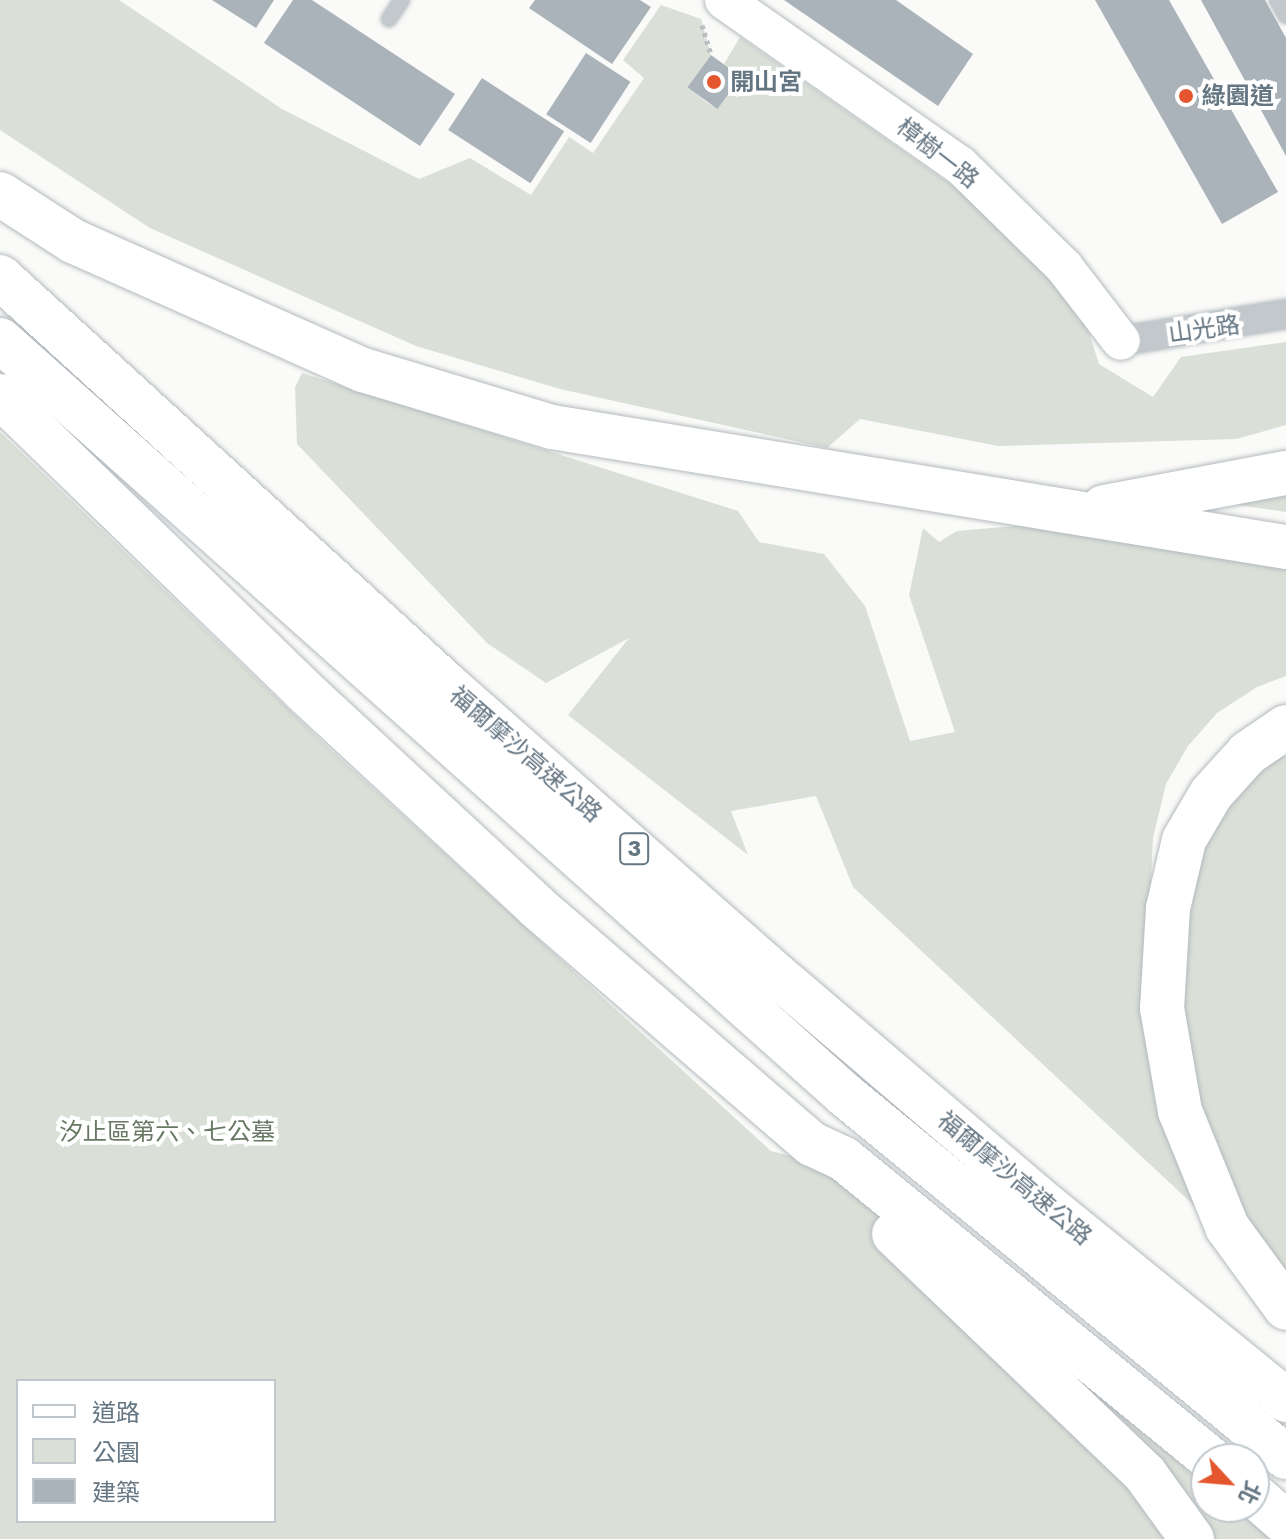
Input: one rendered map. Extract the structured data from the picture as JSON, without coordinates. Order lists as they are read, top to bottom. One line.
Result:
{"streets":{"highway":["福爾摩沙高速公路","3"],"street":["樟樹一路","山光路"]},"crossings":[["樟樹一路","山光路"]],"parks":["汐止區第六、七公墓"],"places":["開山宮","綠園道"],"legend":["道路","公園","建築"],"north":"bottom right"}
